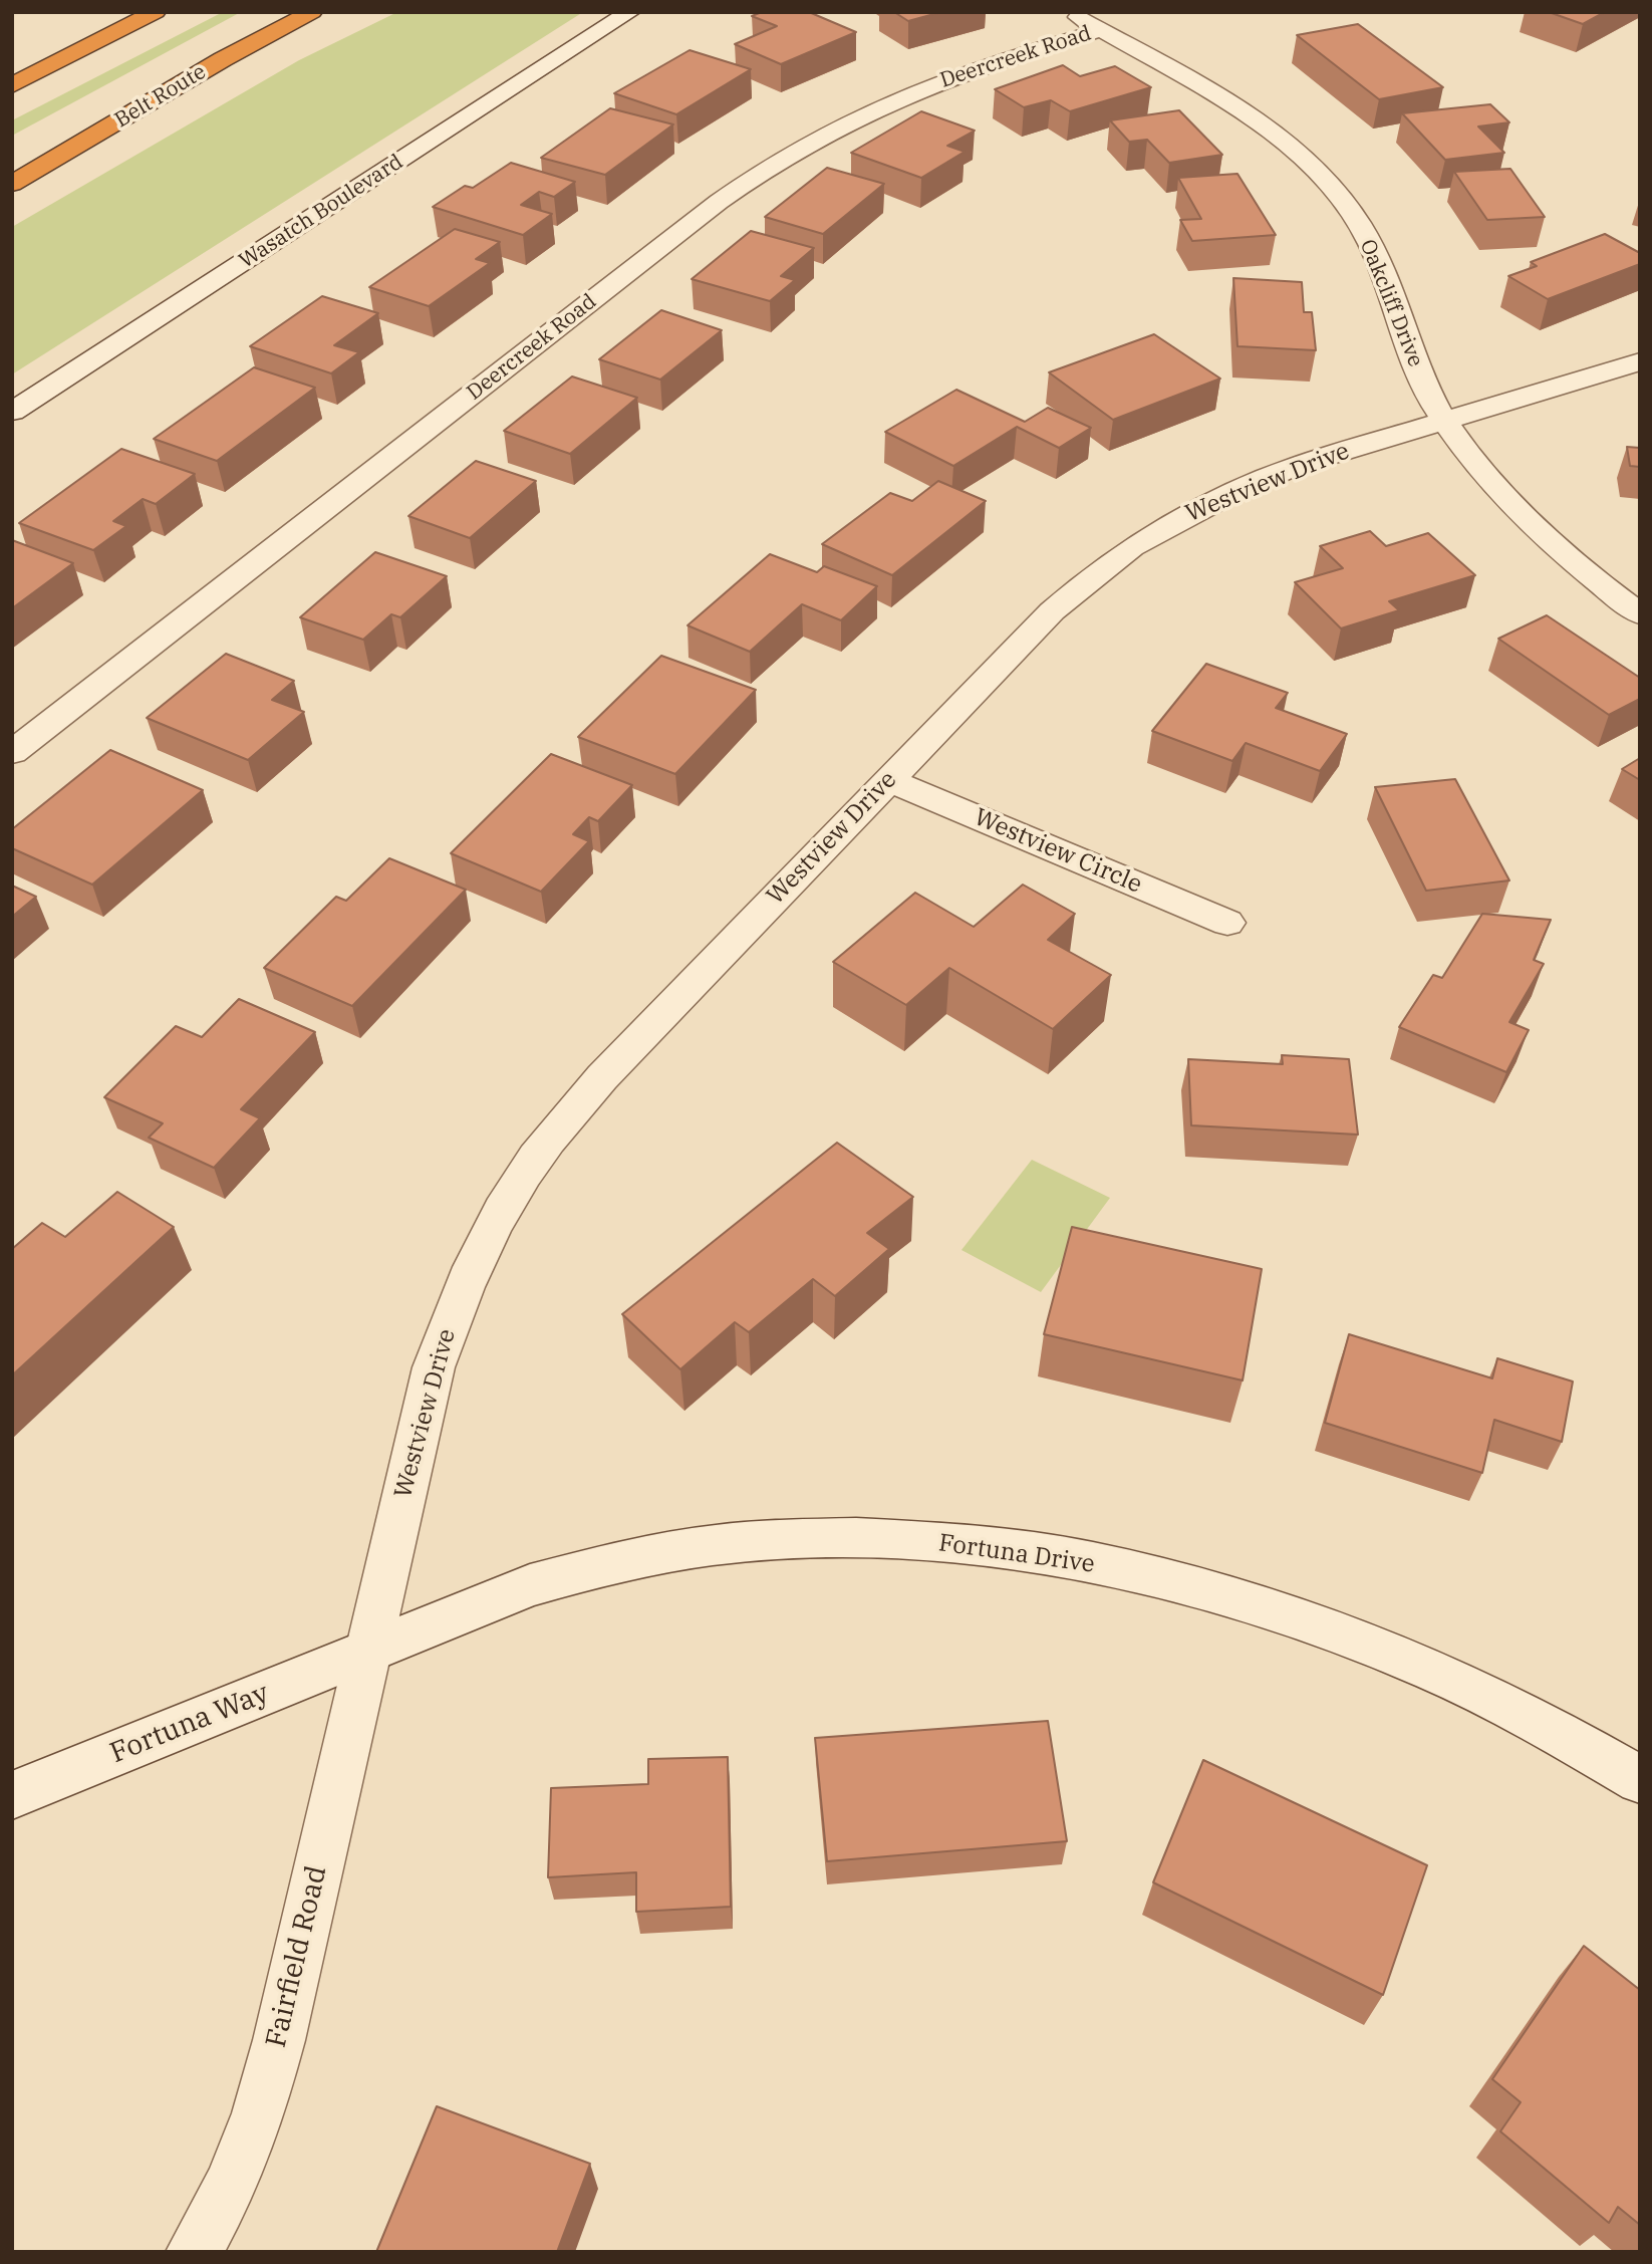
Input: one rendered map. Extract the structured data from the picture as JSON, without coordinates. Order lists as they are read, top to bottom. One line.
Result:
{"streets":{"highway":["Belt Route"],"street":["Deercreek Road","Wasatch Boulevard","Oakcliff Drive","Westview Drive","Westview Circle","Fortuna Drive","Fortuna Way","Fairfield Road"]},"crossings":[["Deercreek Road","Oakcliff Drive"],["Oakcliff Drive","Westview Drive"],["Westview Drive","Westview Circle"],["Westview Drive","Fortuna Drive"],["Westview Drive","Fortuna Way"],["Westview Drive","Fairfield Road"],["Fortuna Drive","Fortuna Way"],["Fortuna Drive","Fairfield Road"],["Fortuna Way","Fairfield Road"]]}
